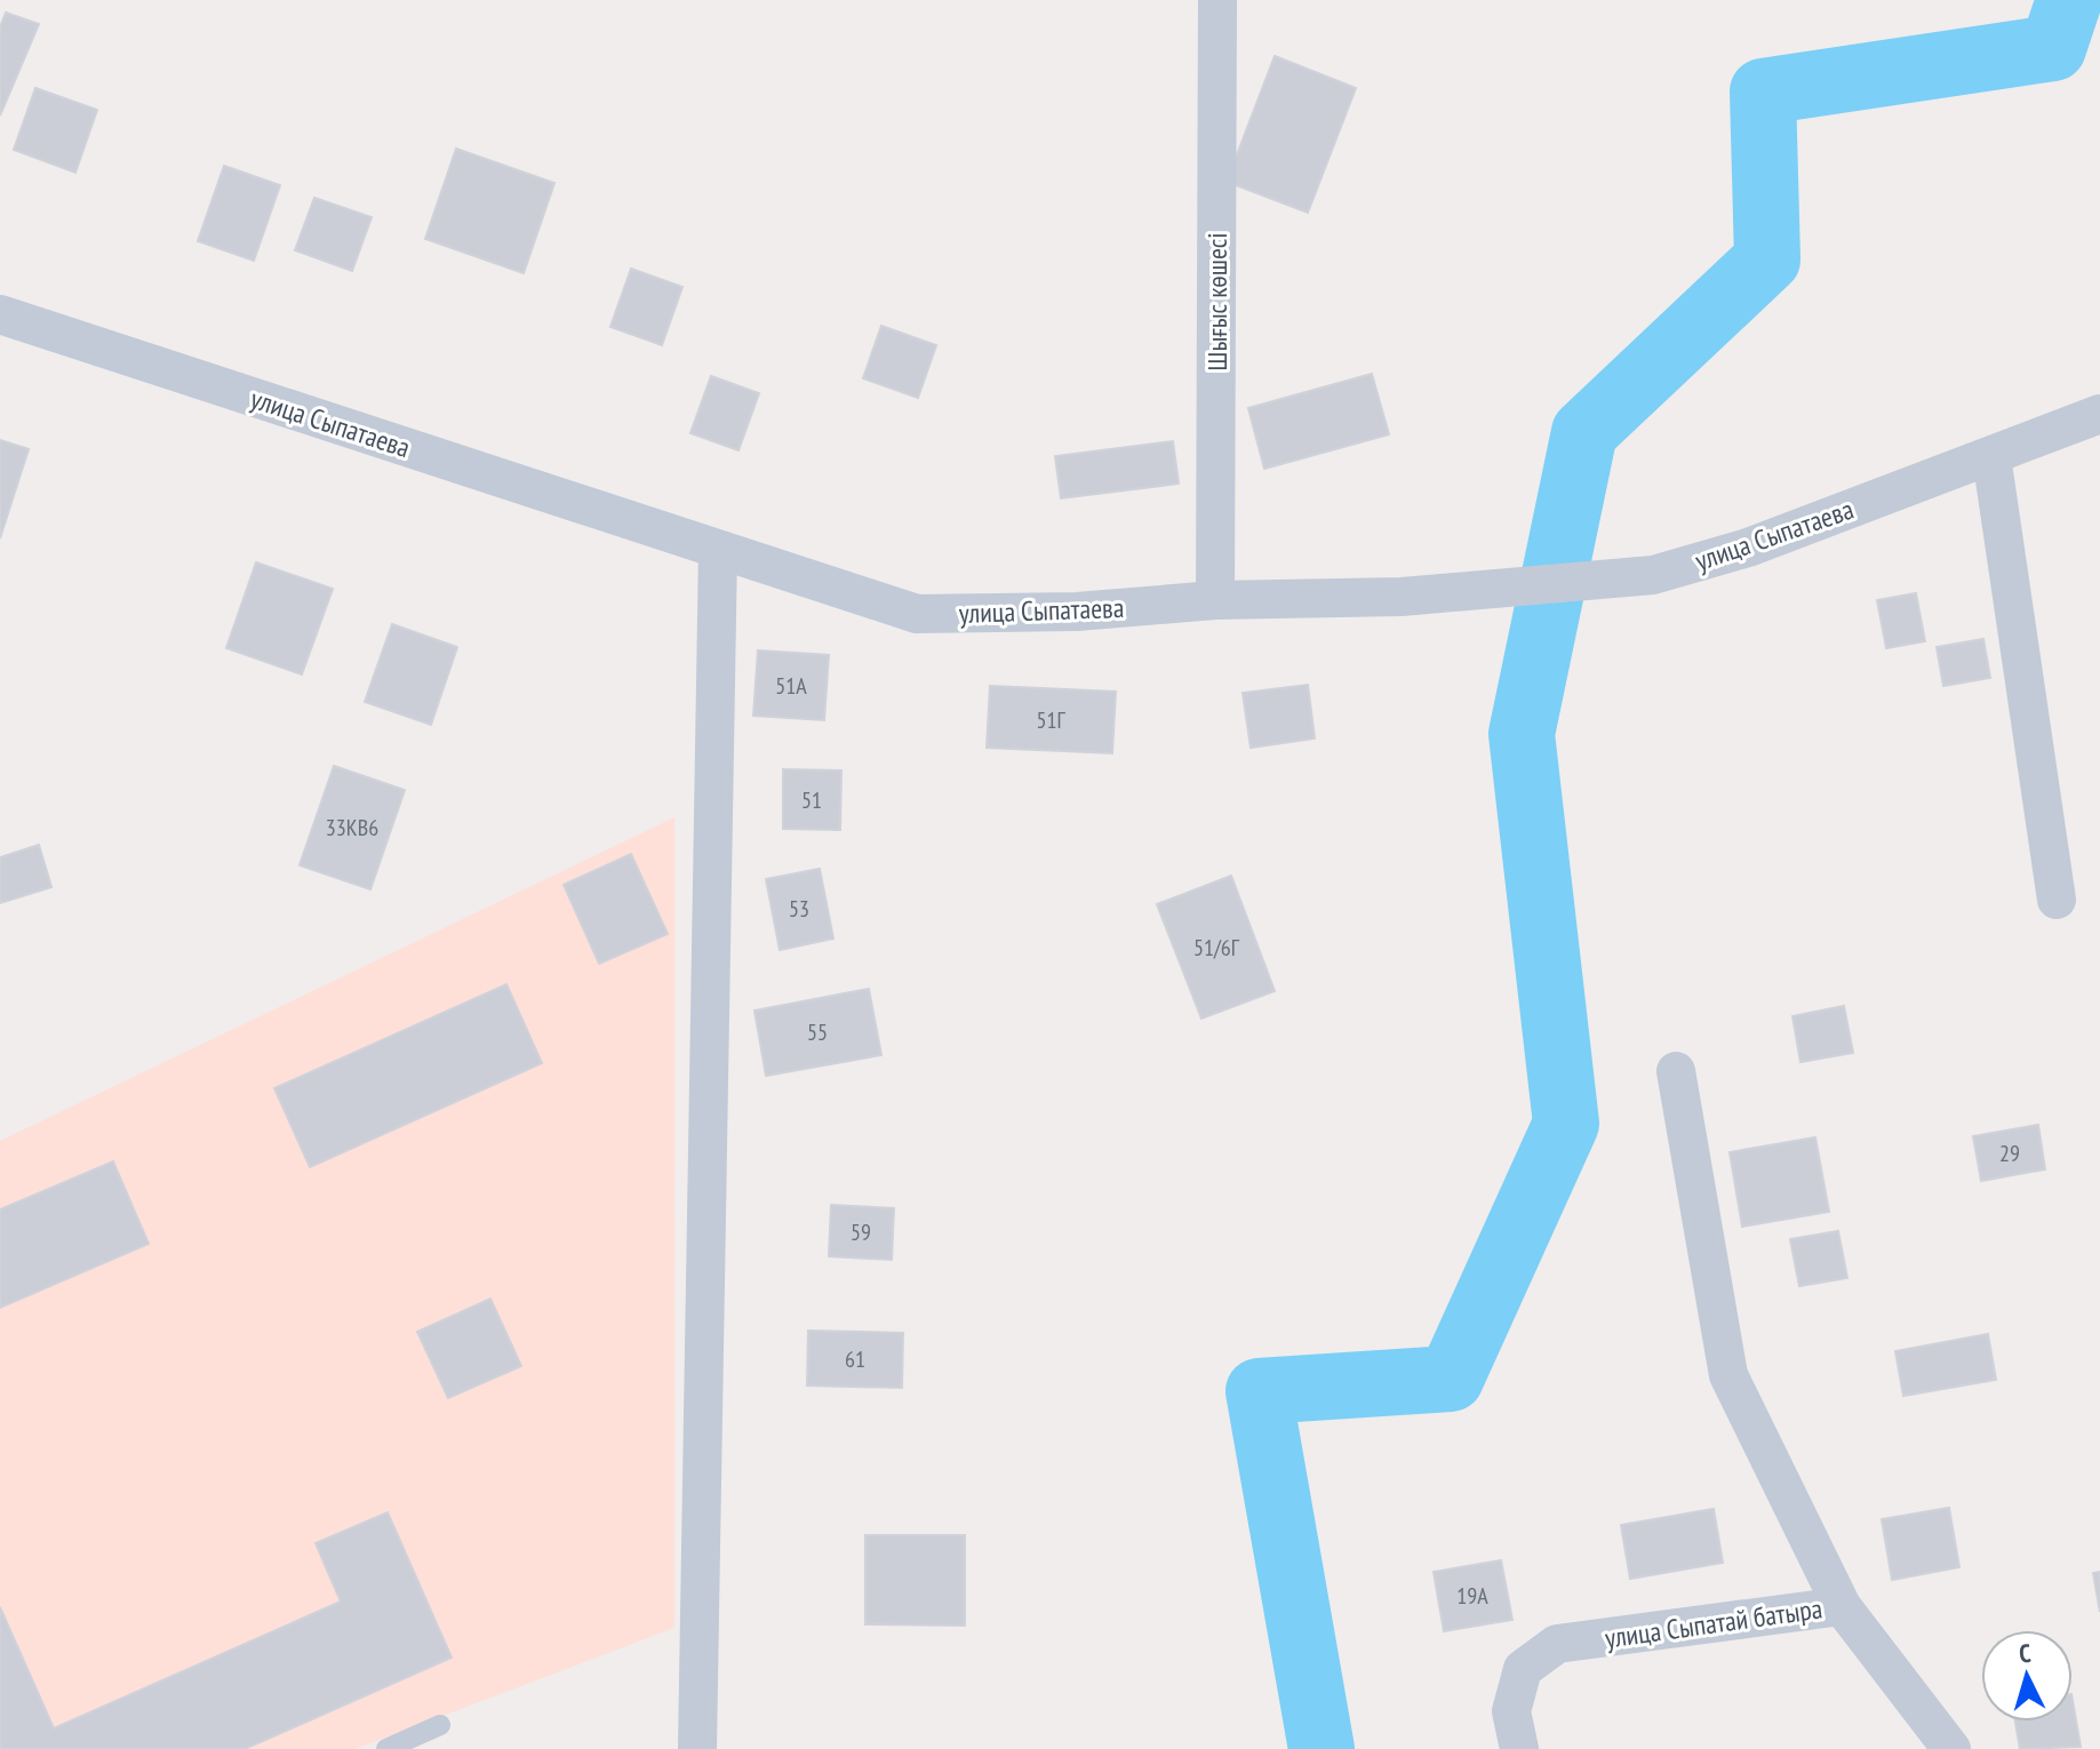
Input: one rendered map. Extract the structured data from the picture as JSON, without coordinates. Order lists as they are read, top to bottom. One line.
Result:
{"streets":{"street":["Шығыс көшесі","улица Сыпатаева","улица Сыпатай батыра"]},"crossings":[["Шығыс көшесі","улица Сыпатаева"]],"house_numbers":["51А","51Г","51","33КВ6","53","51/6Г","55","29","59","61","19А"],"north":"top"}
